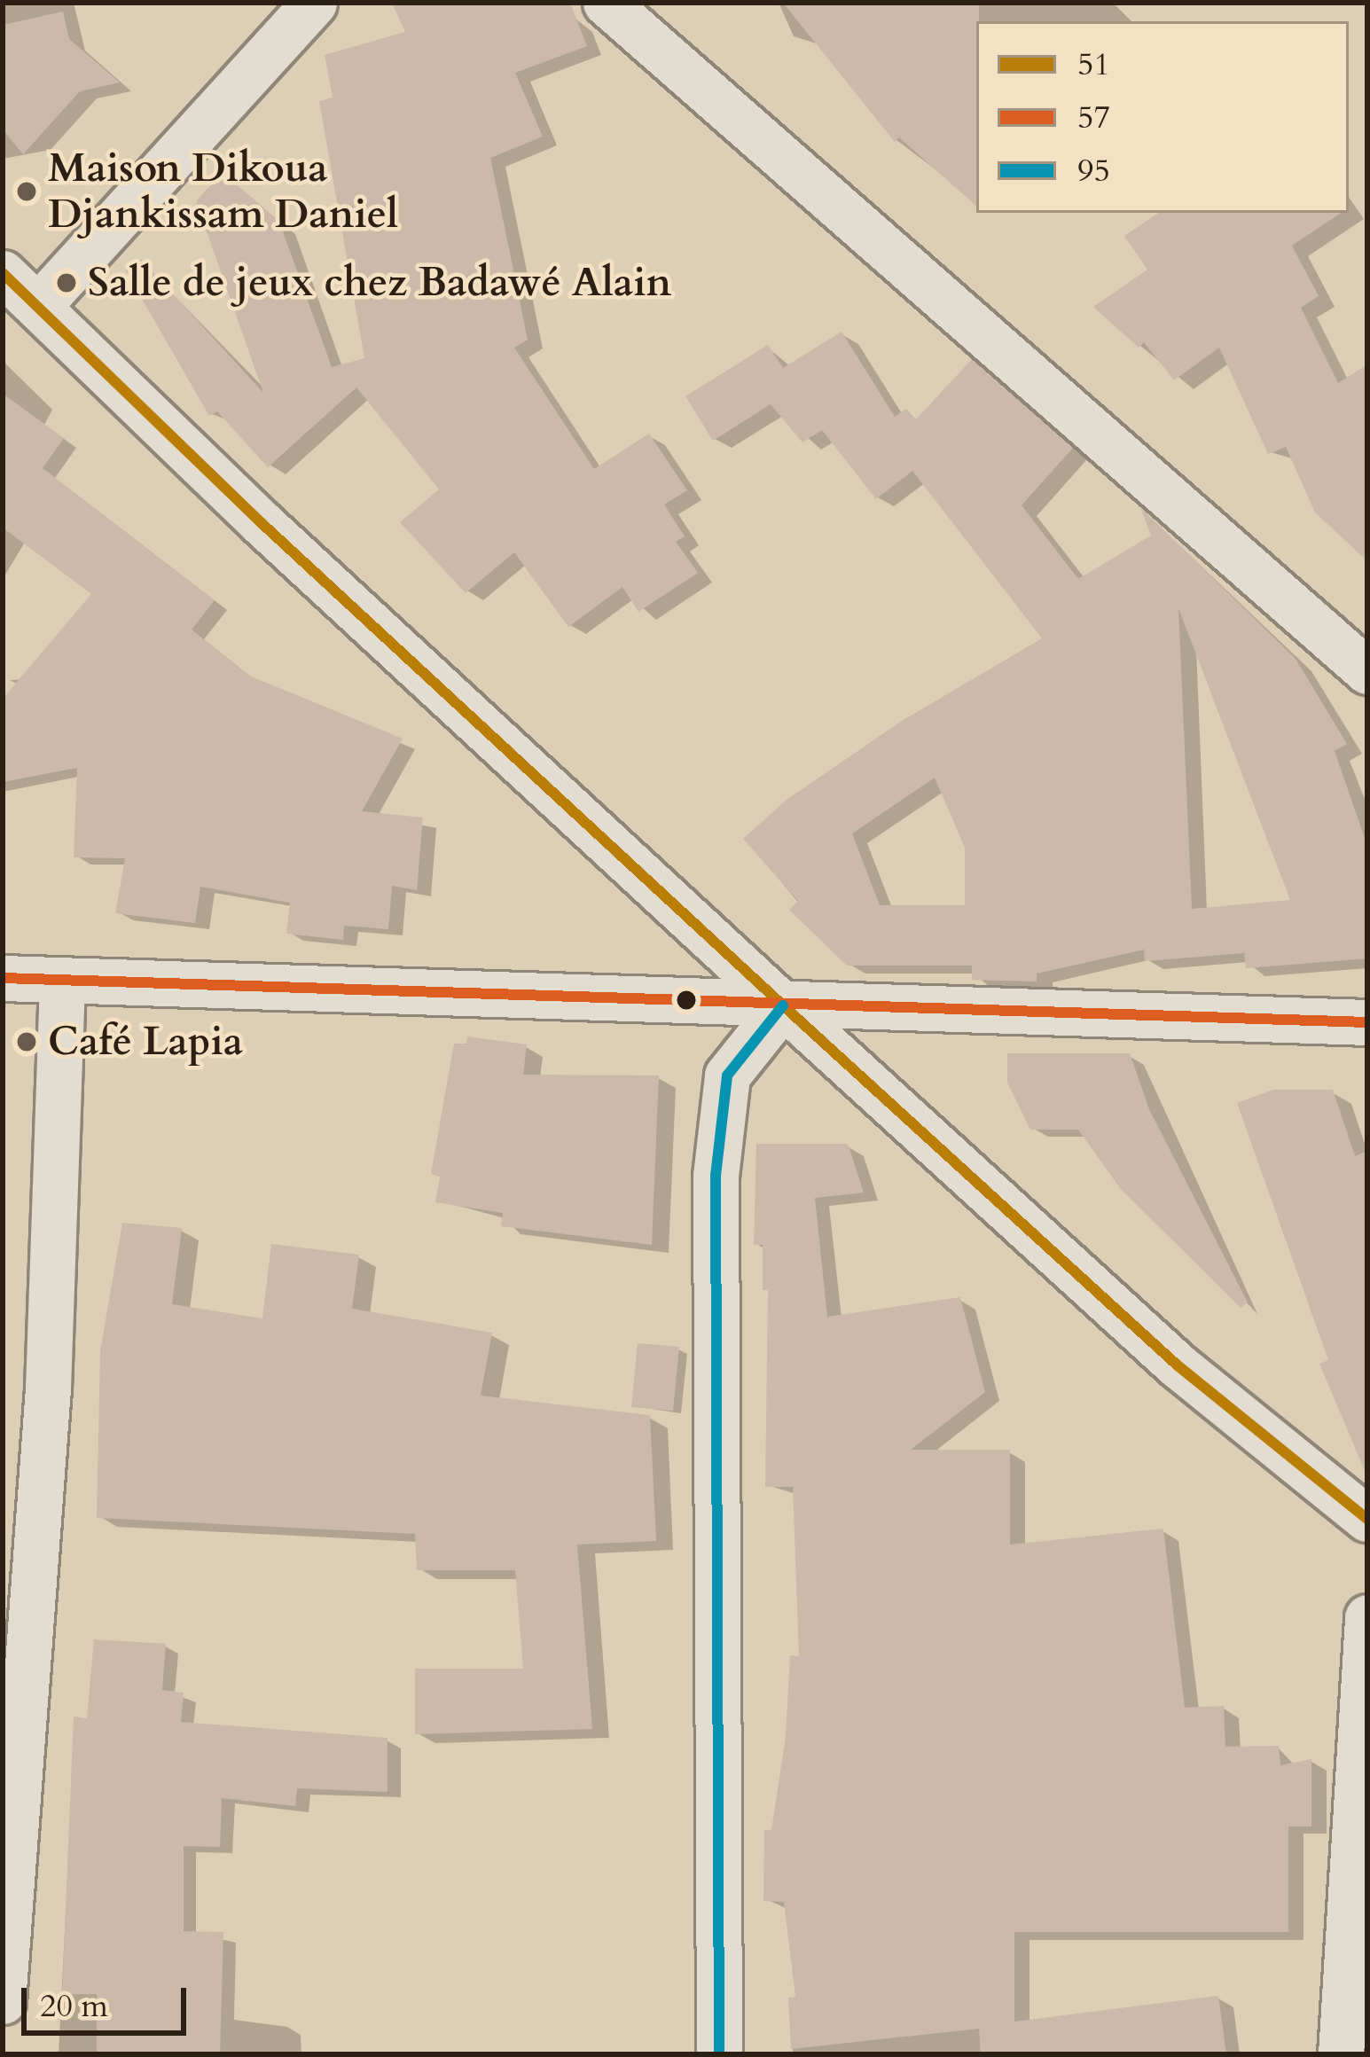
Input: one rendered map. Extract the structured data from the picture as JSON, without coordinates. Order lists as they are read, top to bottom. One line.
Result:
{"places":["Maison Dikoua Djankissam Daniel","Salle de jeux chez Badawé Alain","Café Lapia"],"lines":["transit line 51","transit line 57","transit line 95"],"legend":["51","57","95"],"scale_bar":"20 m"}
